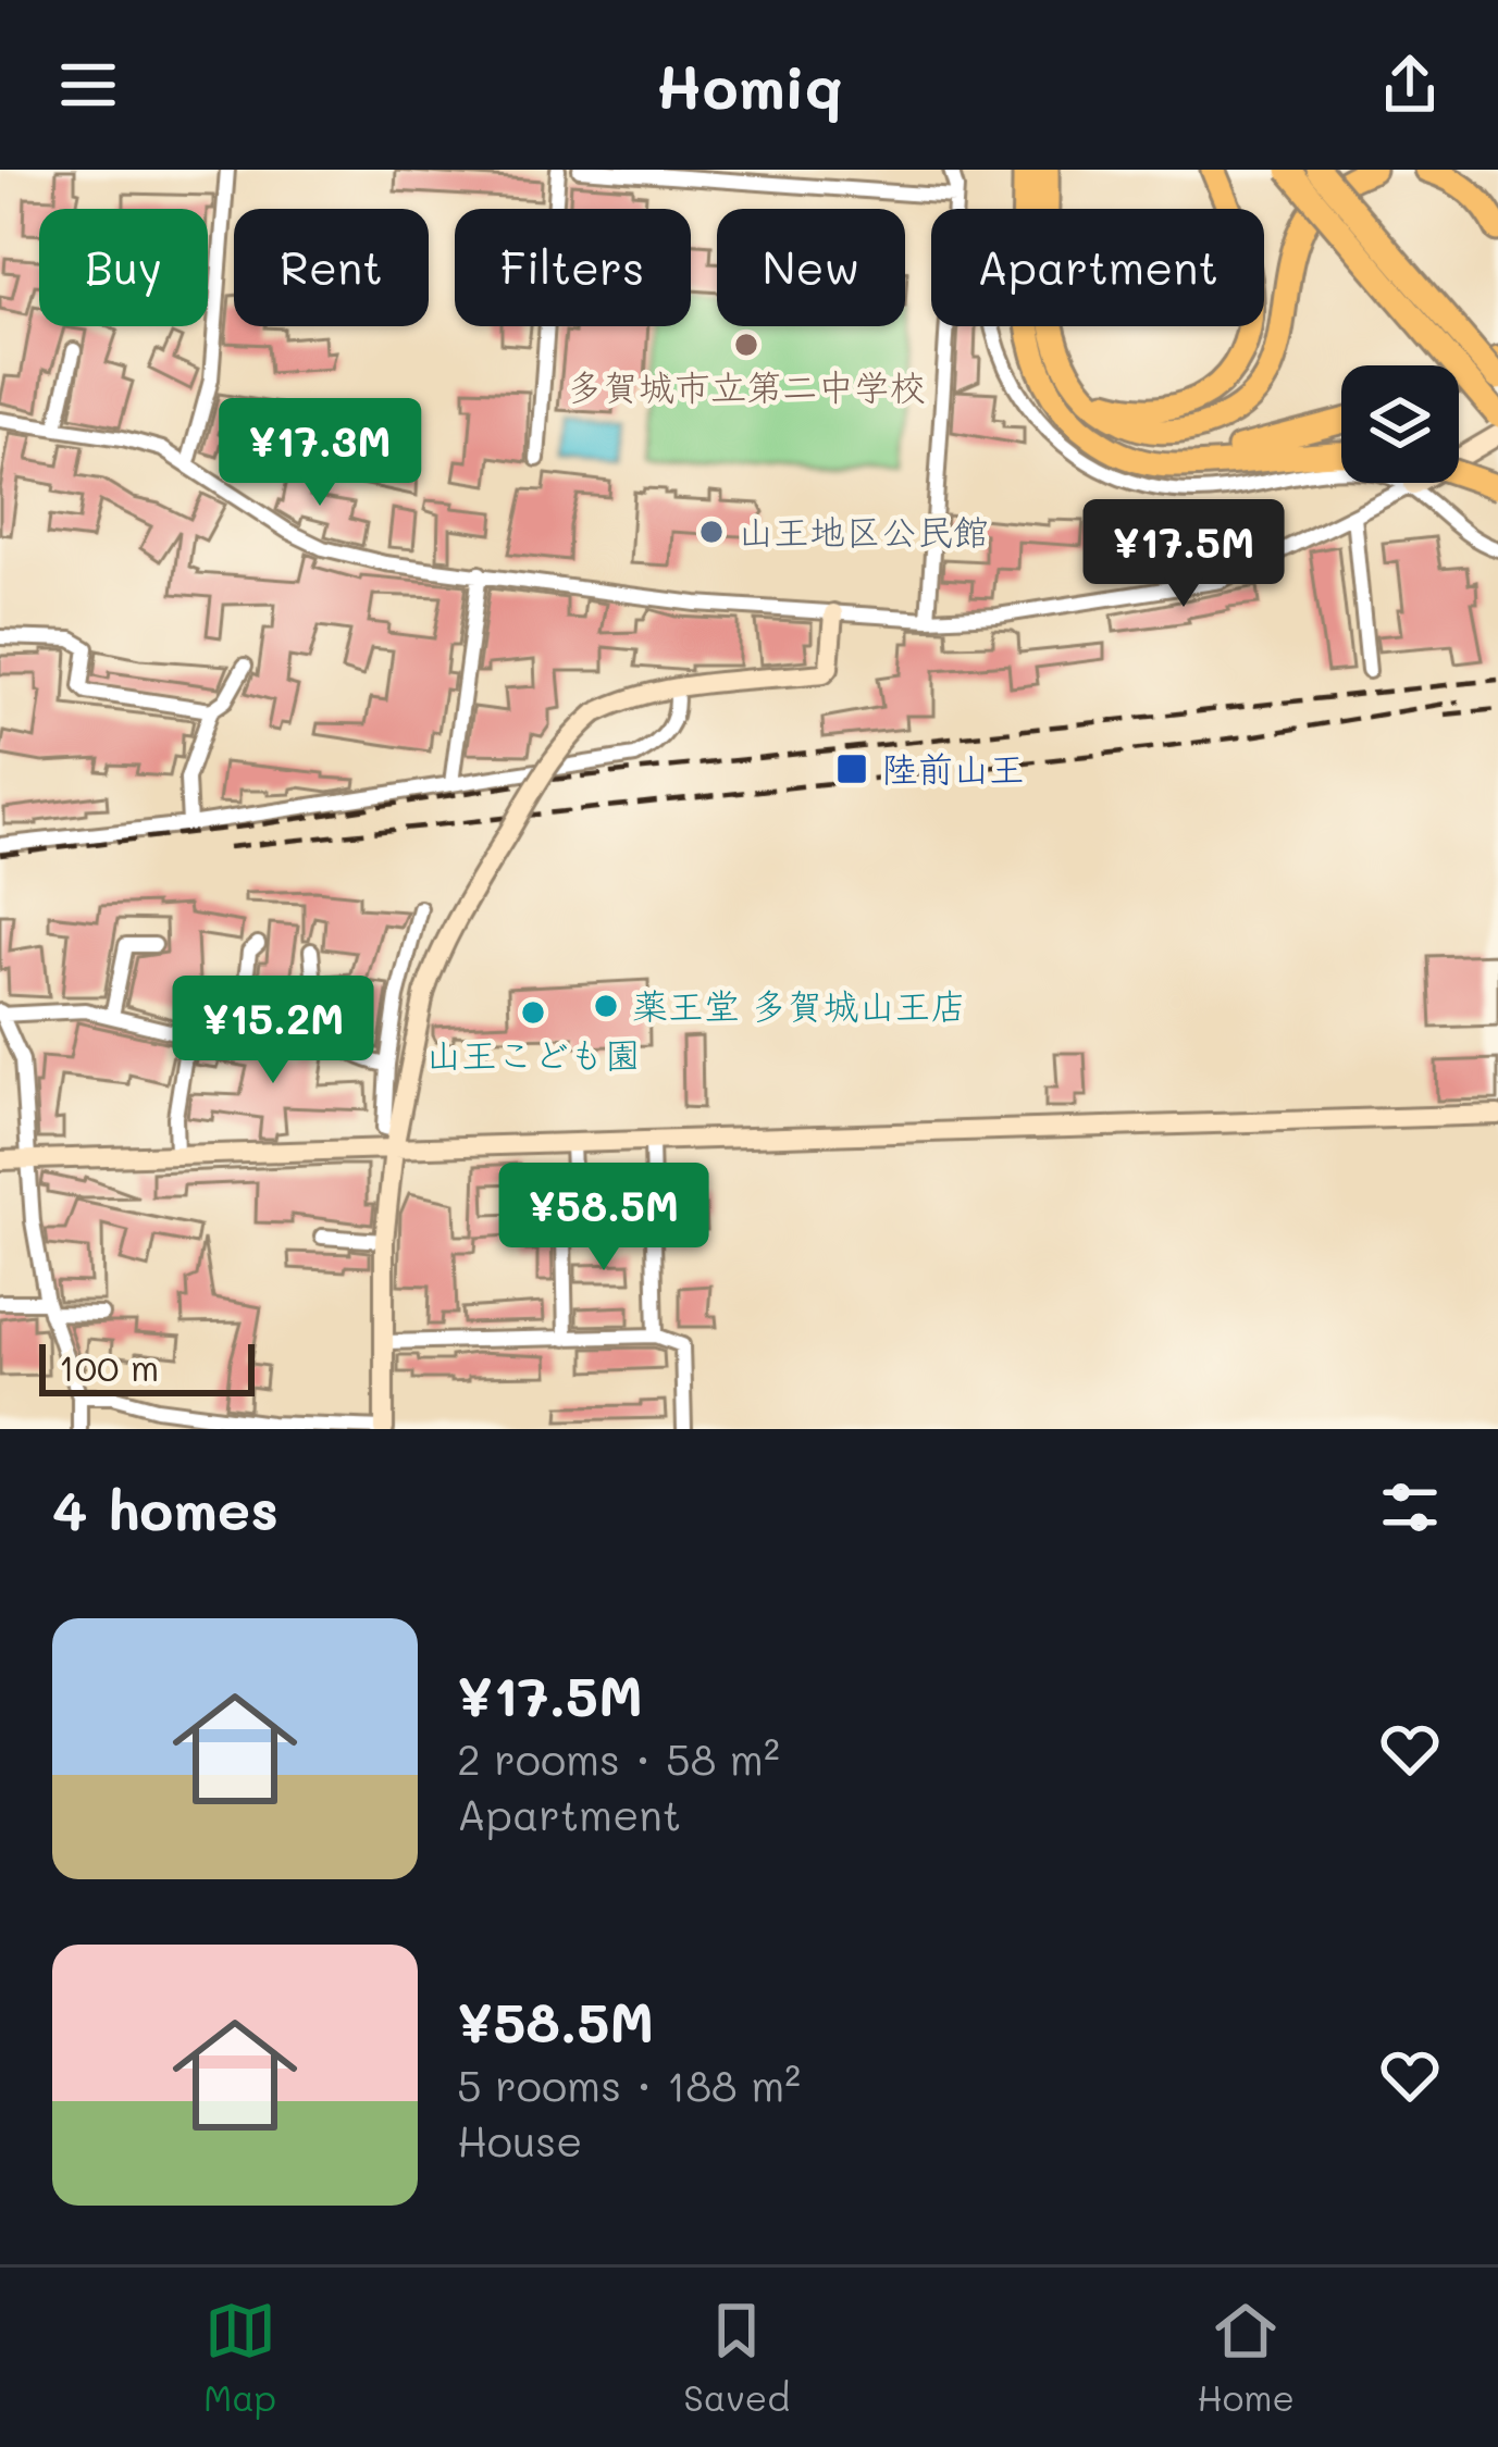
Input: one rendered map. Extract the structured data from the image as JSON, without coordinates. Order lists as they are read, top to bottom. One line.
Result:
{"places":{"other":["多賀城市立第二中学校","山王地区公民館","薬王堂 多賀城山王店","山王こども園"],"transit":["陸前山王"]},"scale_bar":"100 m","page":{"header":"Homiq","chip":["Buy","Rent","Filters","New","Apartment"],"price":["¥17.3M","¥17.5M","¥15.2M","¥58.5M"],"scale":"100 m","heading":"4 homes","list":[{"name":"¥17.5M","note":"2 rooms · 58 m² · Apartment"},{"name":"¥58.5M","note":"5 rooms · 188 m² · House"}],"tabs":["Map","Saved","Home"]}}
